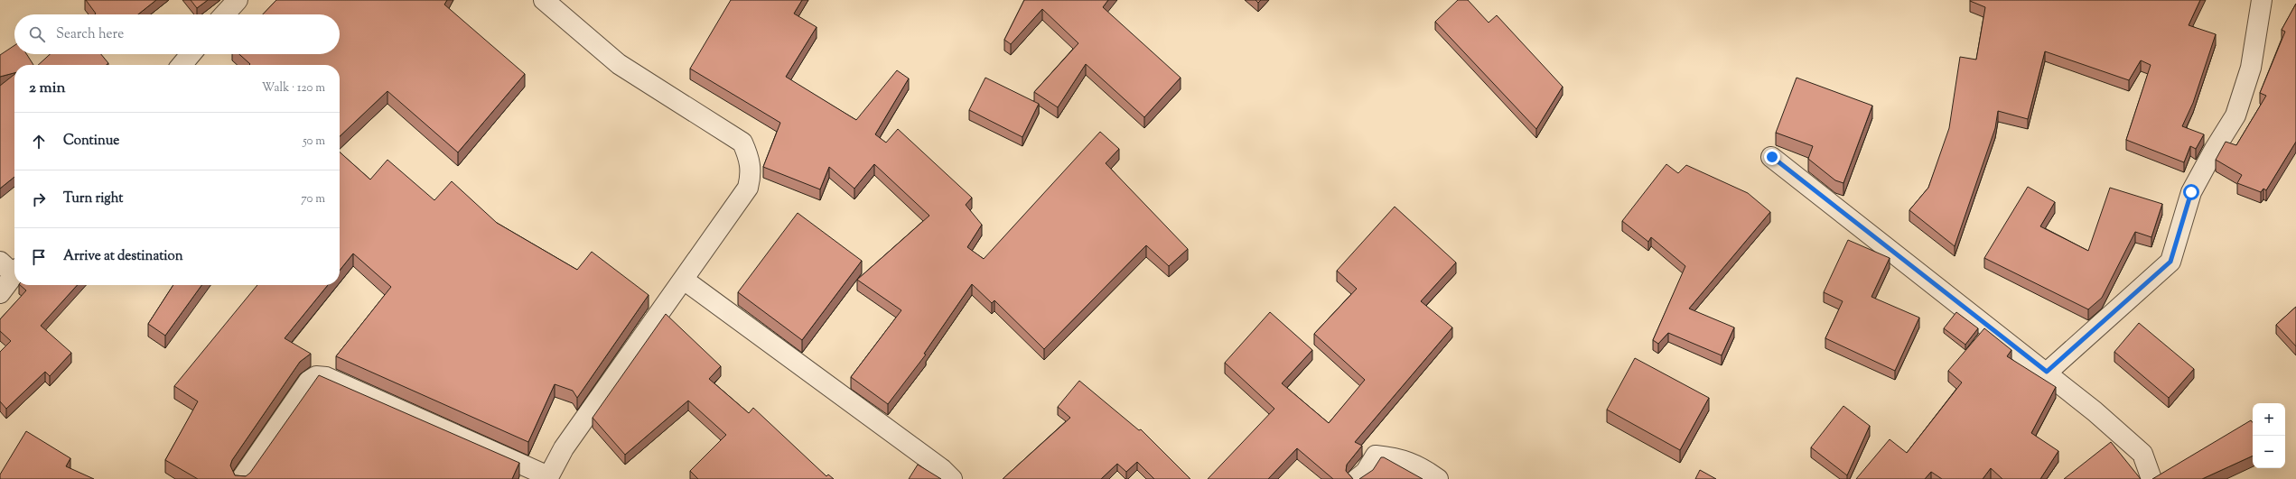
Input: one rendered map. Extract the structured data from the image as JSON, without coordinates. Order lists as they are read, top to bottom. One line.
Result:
{"page":{"search":"Search here","heading":["2 min","Walk · 120 m"],"list":[["Continue","50 m"],["Turn right","70 m"],"Arrive at destination"],"map_buttons":["+","−"]}}
